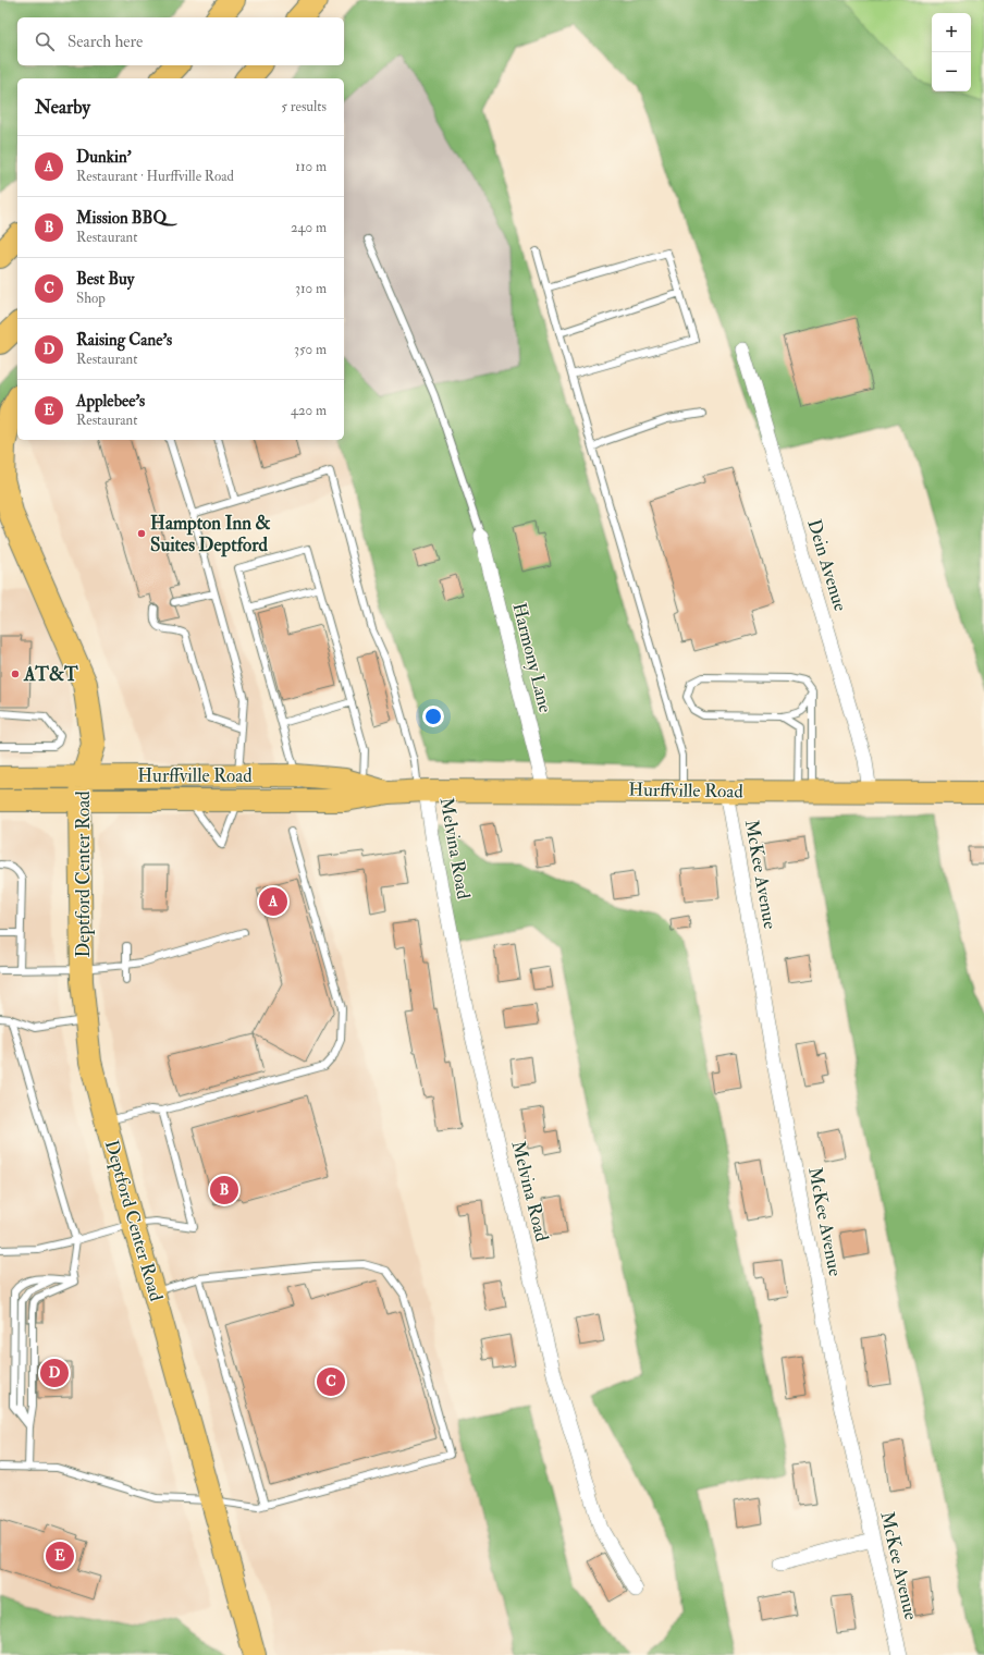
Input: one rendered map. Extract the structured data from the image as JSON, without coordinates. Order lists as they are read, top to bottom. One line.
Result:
{"streets":{"main road":["Hurffville Road","Deptford Center Road"],"street":["Dein Avenue","Harmony Lane","Melvina Road","McKee Avenue"]},"crossings":[["Dein Avenue","Hurffville Road"],["Harmony Lane","Hurffville Road"],["Hurffville Road","Melvina Road"],["Hurffville Road","Deptford Center Road"],["Hurffville Road","McKee Avenue"]],"places":["Hampton Inn & Suites Deptford","AT&T"],"page":{"map_buttons":["+","−"],"search":"Search here","heading":["Nearby","5 results"],"list":[{"mark":"A","name":"Dunkin'","note":"Restaurant · Hurffville Road","value":"110 m"},{"mark":"B","name":"Mission BBQ","note":"Restaurant","value":"240 m"},{"mark":"C","name":"Best Buy","note":"Shop","value":"310 m"},{"mark":"D","name":"Raising Cane's","note":"Restaurant","value":"350 m"},{"mark":"E","name":"Applebee's","note":"Restaurant","value":"420 m"}],"pins":["A","B","D","C","E"]}}
